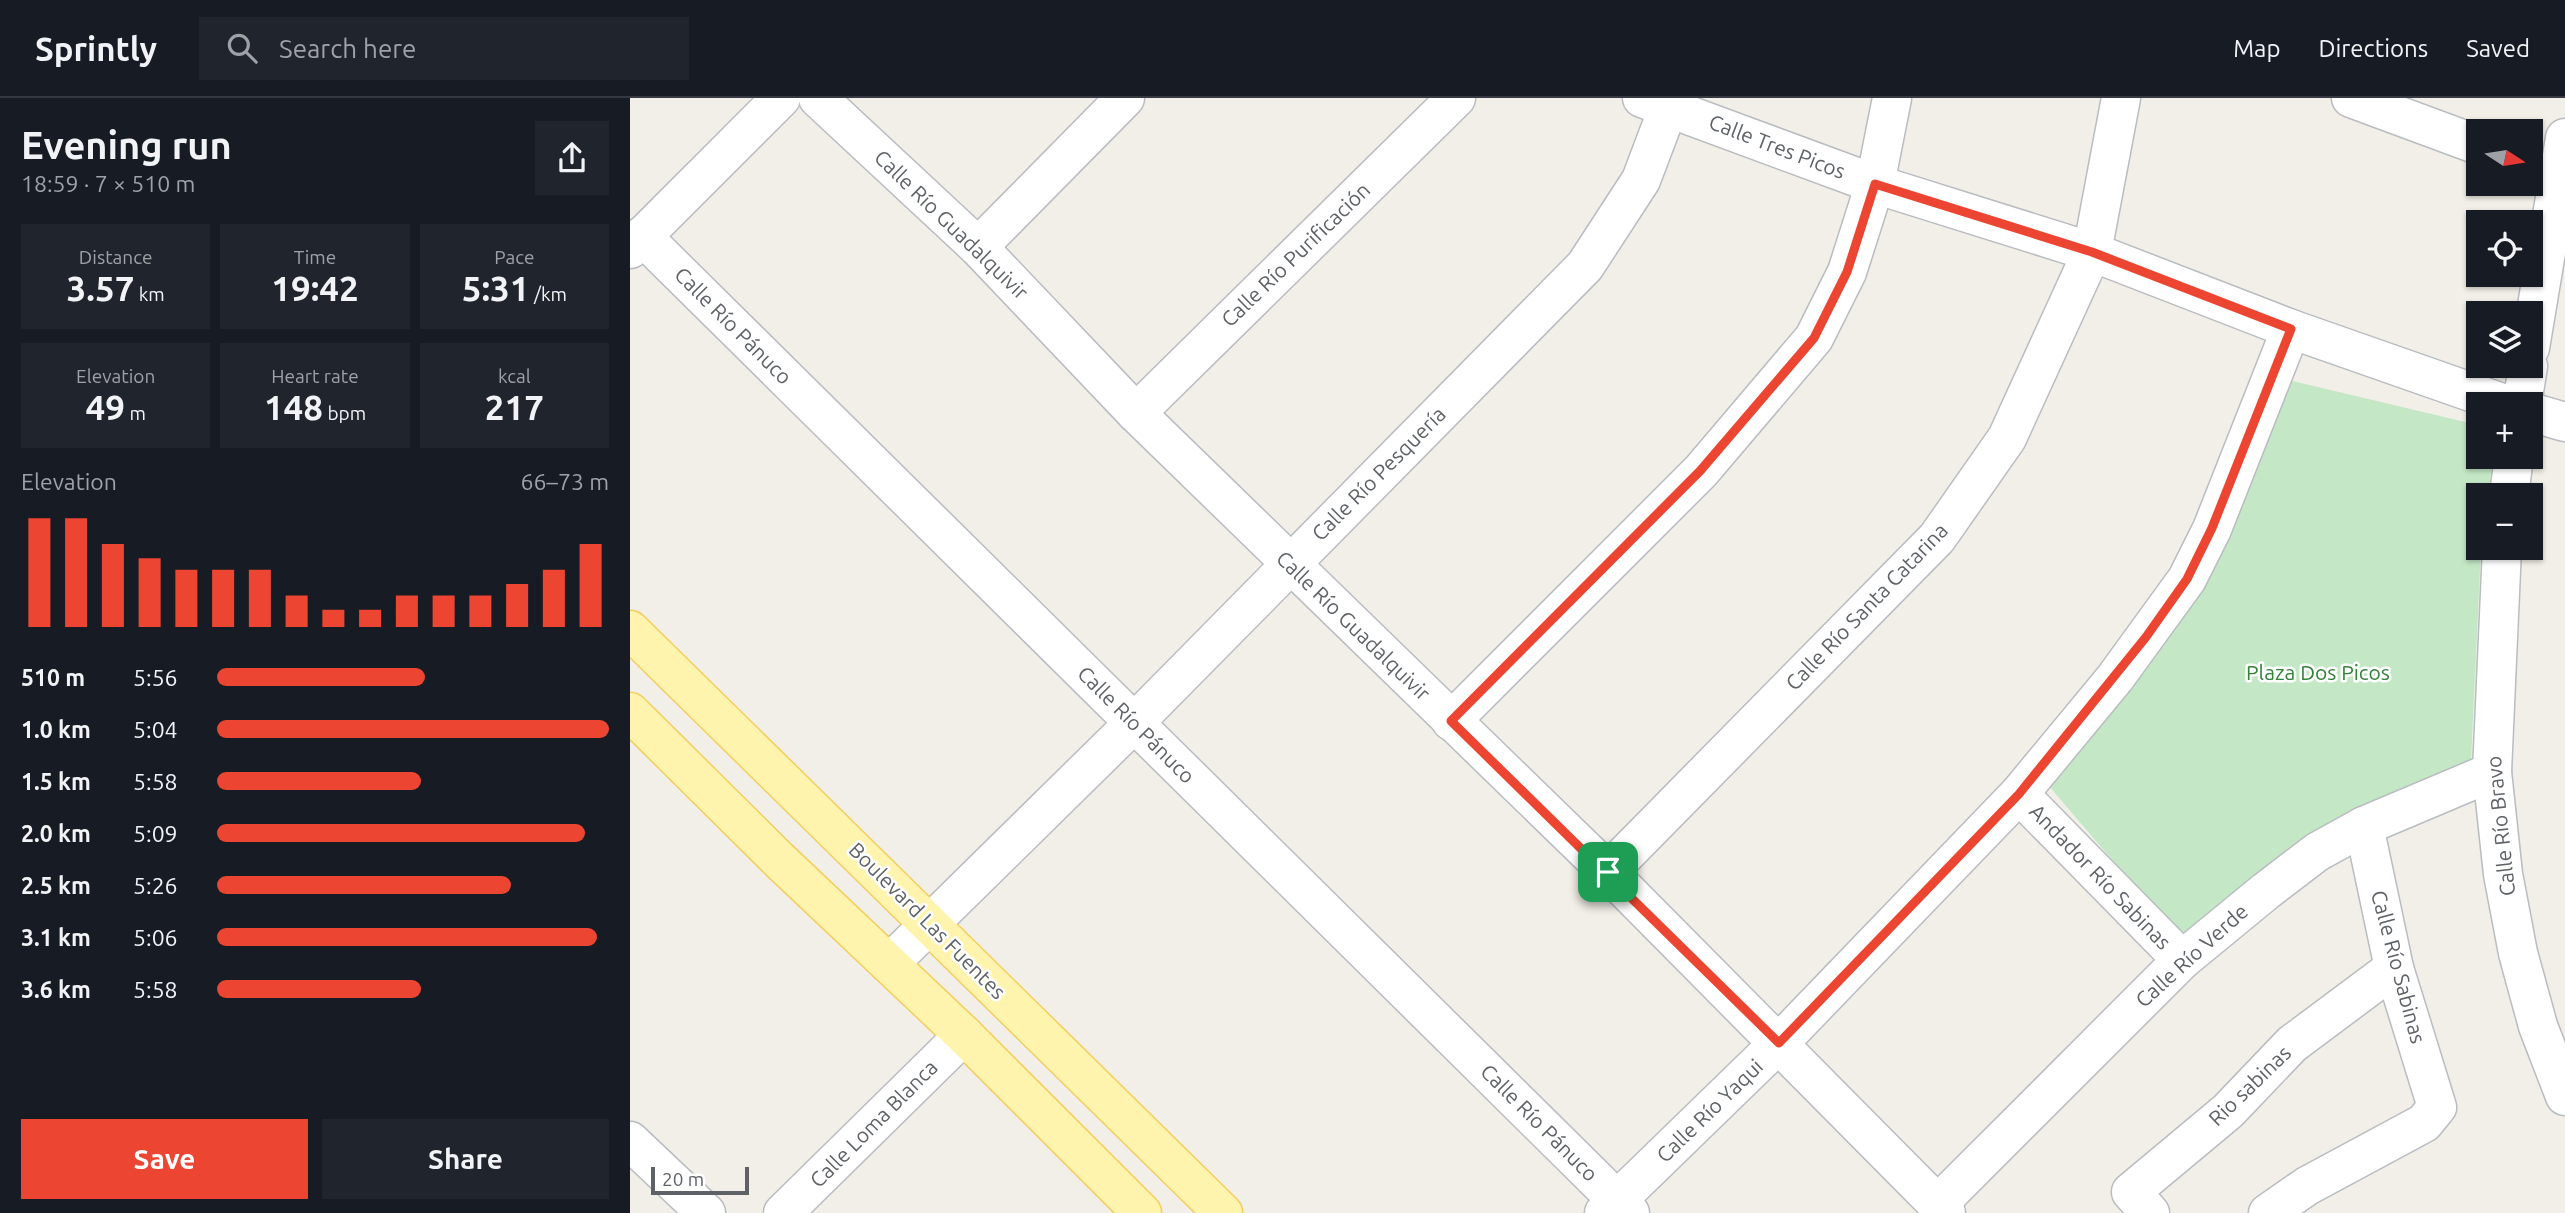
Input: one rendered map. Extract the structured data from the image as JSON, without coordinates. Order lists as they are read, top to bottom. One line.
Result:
{"streets":{"main road":["Boulevard Las Fuentes"],"street":["Calle Tres Picos","Calle Río Guadalquivir","Calle Río Purificación","Calle Río Pánuco","Calle Río Pesquería","Calle Río Santa Catarina","Calle Río Bravo","Andador Río Sabinas","Calle Río Verde","Calle Río Sabinas","Rio sabinas","Calle Río Yaqui","Calle Loma Blanca"]},"crossings":[["Calle Tres Picos","Calle Río Pesquería"],["Calle Tres Picos","Calle Río Santa Catarina"],["Calle Tres Picos","Calle Río Yaqui"],["Calle Río Guadalquivir","Calle Río Purificación"],["Calle Río Guadalquivir","Calle Río Pesquería"],["Calle Río Guadalquivir","Calle Río Santa Catarina"],["Calle Río Guadalquivir","Calle Río Verde"],["Calle Río Guadalquivir","Calle Río Yaqui"],["Calle Río Pánuco","Calle Río Pesquería"],["Calle Río Pánuco","Calle Río Yaqui"],["Calle Río Pesquería","Boulevard Las Fuentes"],["Calle Río Bravo","Calle Río Verde"],["Andador Río Sabinas","Calle Río Verde"],["Andador Río Sabinas","Calle Río Yaqui"],["Calle Río Verde","Calle Río Sabinas"],["Calle Río Sabinas","Rio sabinas"]],"parks":["Plaza Dos Picos"],"scale_bar":"20 m","north":"right","page":{"header":"Sprintly","search":"Search here","nav":["Map","Directions","Saved"],"heading":["Evening run","18:59 · 7 × 510 m"],"map_buttons":["+","−"],"stats":[["Distance","3.57 km"],["Time","19:42"],["Pace","5:31 /km"],["Elevation","49 m"],["Heart rate","148 bpm"],["kcal","217"]],"chart":["Elevation","66–73 m"],"list":[{"name":"510 m","note":"5:56"},{"name":"1.0 km","note":"5:04"},{"name":"1.5 km","note":"5:58"},{"name":"2.0 km","note":"5:09"},{"name":"2.5 km","note":"5:26"},{"name":"3.1 km","note":"5:06"},{"name":"3.6 km","note":"5:58"}],"buttons":["Save","Share"],"scale":"20 m"}}
